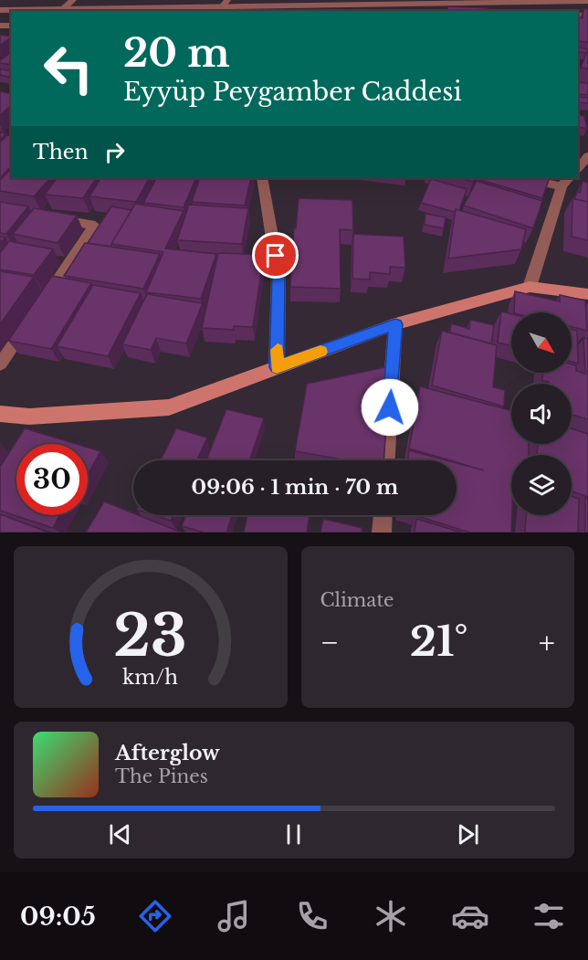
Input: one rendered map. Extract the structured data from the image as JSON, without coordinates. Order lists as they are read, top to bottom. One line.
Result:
{"north":"bottom right","page":{"turn":["20 m","Eyyüp Peygamber Caddesi"],"then":"Then","limit":"30","trip":"09:06 · 1 min · 70 m","tile":"Climate","heat":["−","21°","+"],"song":["Afterglow","The Pines"],"tabs":"09:05","gauge":["23","km/h"]}}
